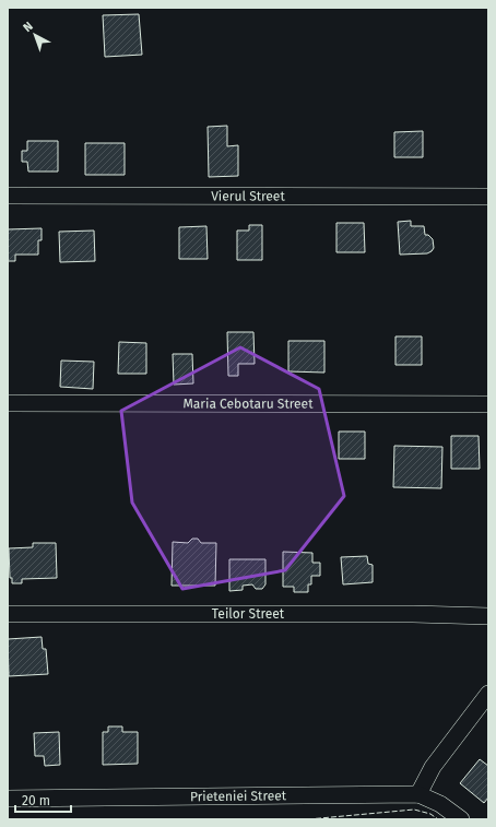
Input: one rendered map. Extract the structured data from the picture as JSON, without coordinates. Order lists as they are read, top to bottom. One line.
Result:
{"streets":{"street":["Vierul Street","Maria Cebotaru Street","Teilor Street","Prieteniei Street"]},"scale_bar":"20 m","north":"top left"}
